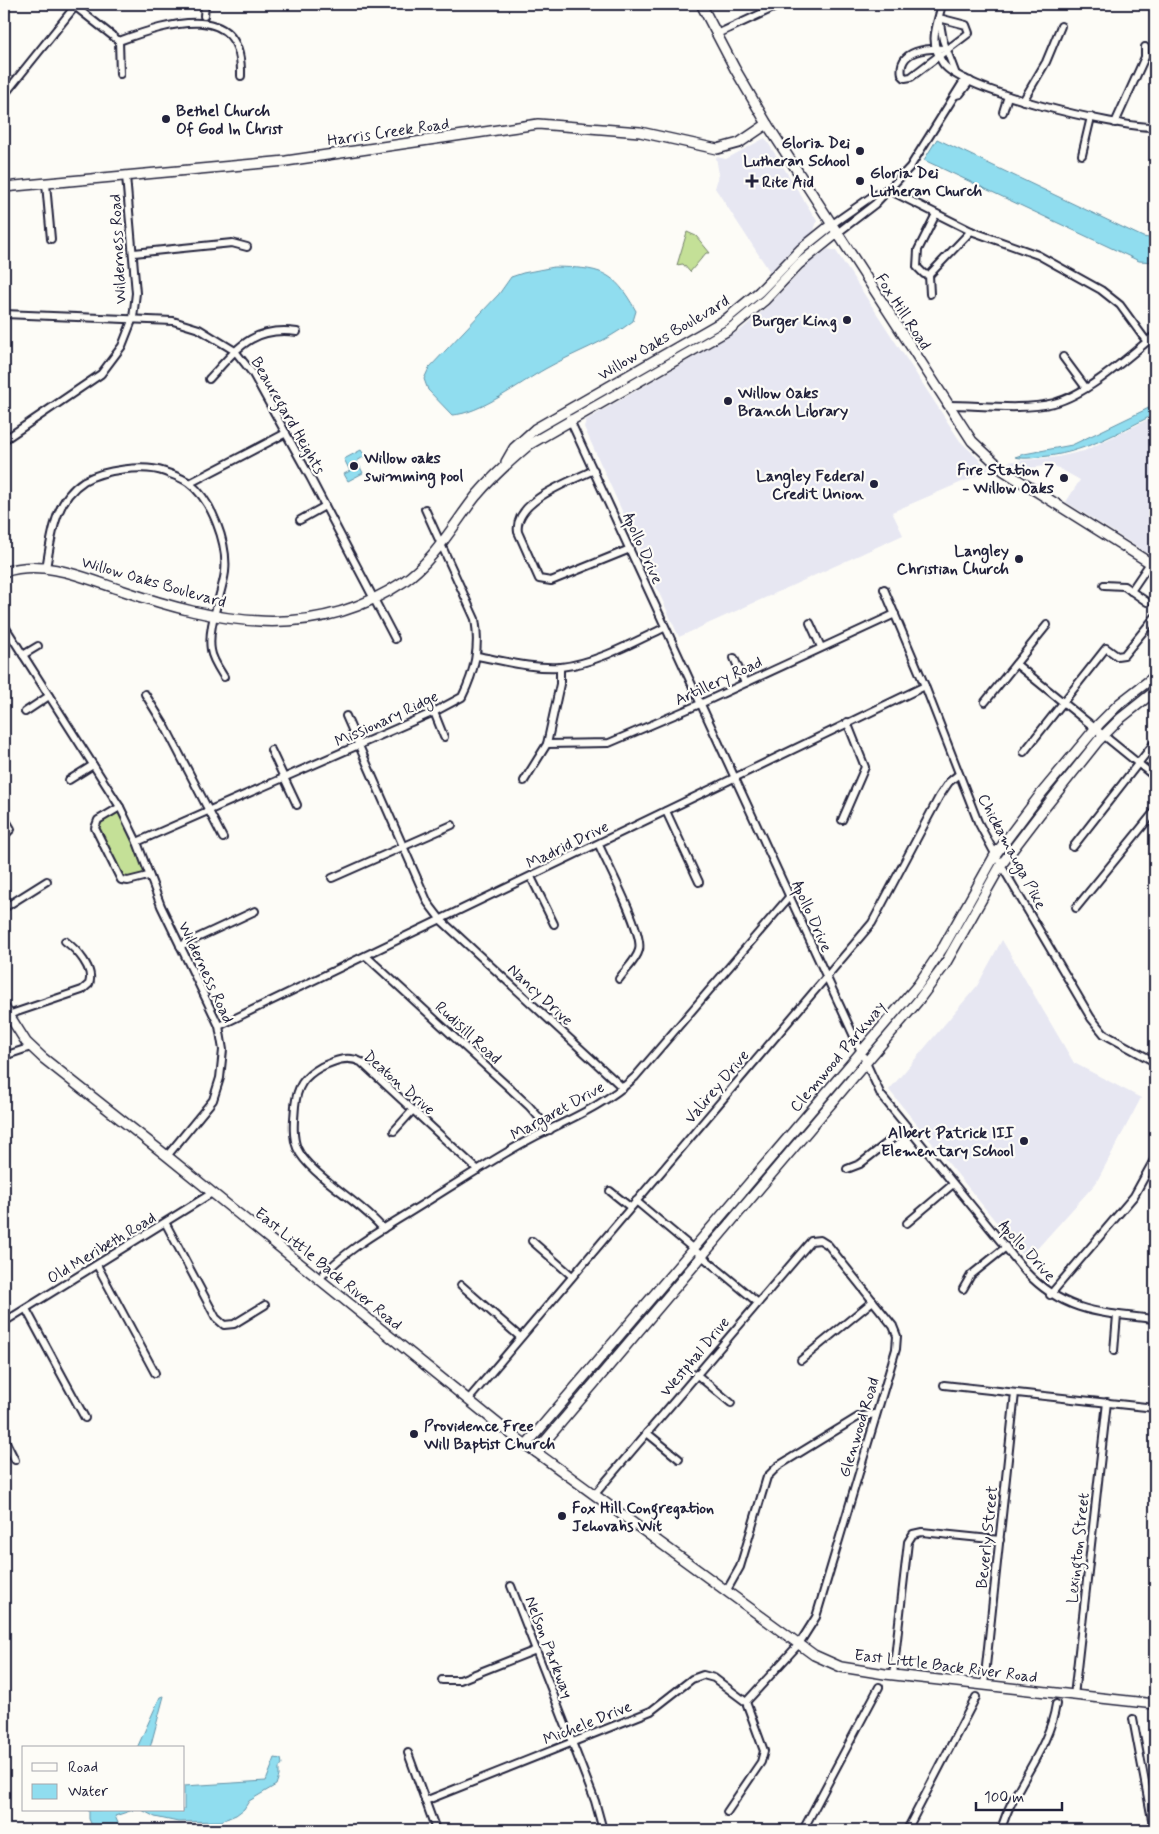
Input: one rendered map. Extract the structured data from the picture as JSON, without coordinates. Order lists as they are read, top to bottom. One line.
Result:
{"streets":{"street":["Harris Creek Road","Wilderness Road","Fox Hill Road","Willow Oaks Boulevard","Beauregard Heights","Apollo Drive","Artillery Road","Missionary Ridge","Madrid Drive","Chickamauga Pike","Nancy Drive","Rudisill Road","Clemwood Parkway","Deaton Drive","Valirey Drive","Margaret Drive","Old Meribeth Road","East Little Back River Road","Westphal Drive","Glenwood Road","Beverly Street","Lexington Street","Nelson Parkway","Michele Drive"]},"crossings":[["Harris Creek Road","Wilderness Road"],["Harris Creek Road","Fox Hill Road"],["Wilderness Road","Beauregard Heights"],["Wilderness Road","Missionary Ridge"],["Wilderness Road","Madrid Drive"],["Wilderness Road","East Little Back River Road"],["Fox Hill Road","Willow Oaks Boulevard"],["Willow Oaks Boulevard","Beauregard Heights"],["Willow Oaks Boulevard","Apollo Drive"],["Willow Oaks Boulevard","Missionary Ridge"],["Apollo Drive","Artillery Road"],["Apollo Drive","Madrid Drive"],["Apollo Drive","Clemwood Parkway"],["Apollo Drive","Valirey Drive"],["Apollo Drive","Margaret Drive"],["Artillery Road","Chickamauga Pike"],["Missionary Ridge","Nancy Drive"],["Madrid Drive","Chickamauga Pike"],["Madrid Drive","Nancy Drive"],["Madrid Drive","Rudisill Road"],["Chickamauga Pike","Clemwood Parkway"],["Chickamauga Pike","Valirey Drive"],["Nancy Drive","Margaret Drive"],["Rudisill Road","Margaret Drive"],["Clemwood Parkway","East Little Back River Road"],["Deaton Drive","Margaret Drive"],["Valirey Drive","East Little Back River Road"],["Margaret Drive","East Little Back River Road"],["Old Meribeth Road","East Little Back River Road"],["East Little Back River Road","Westphal Drive"],["East Little Back River Road","Glenwood Road"],["East Little Back River Road","Beverly Street"],["East Little Back River Road","Lexington Street"],["Westphal Drive","Glenwood Road"],["Glenwood Road","Michele Drive"],["Nelson Parkway","Michele Drive"]],"places":{"other":["Bethel Church Of God In Christ","Gloria Dei Lutheran School","Gloria Dei Lutheran Church","Burger King","Willow Oaks Branch Library","Willow oaks swimming pool","Fire Station 7 - Willow Oaks","Langley Federal Credit Union","Langley Christian Church","Albert Patrick III Elementary School","Providence Free Will Baptist Church","Fox Hill Congregation Jehovahs Wit"],"health":["Rite Aid"]},"legend":["Road","Water"],"scale_bar":"100 m"}
